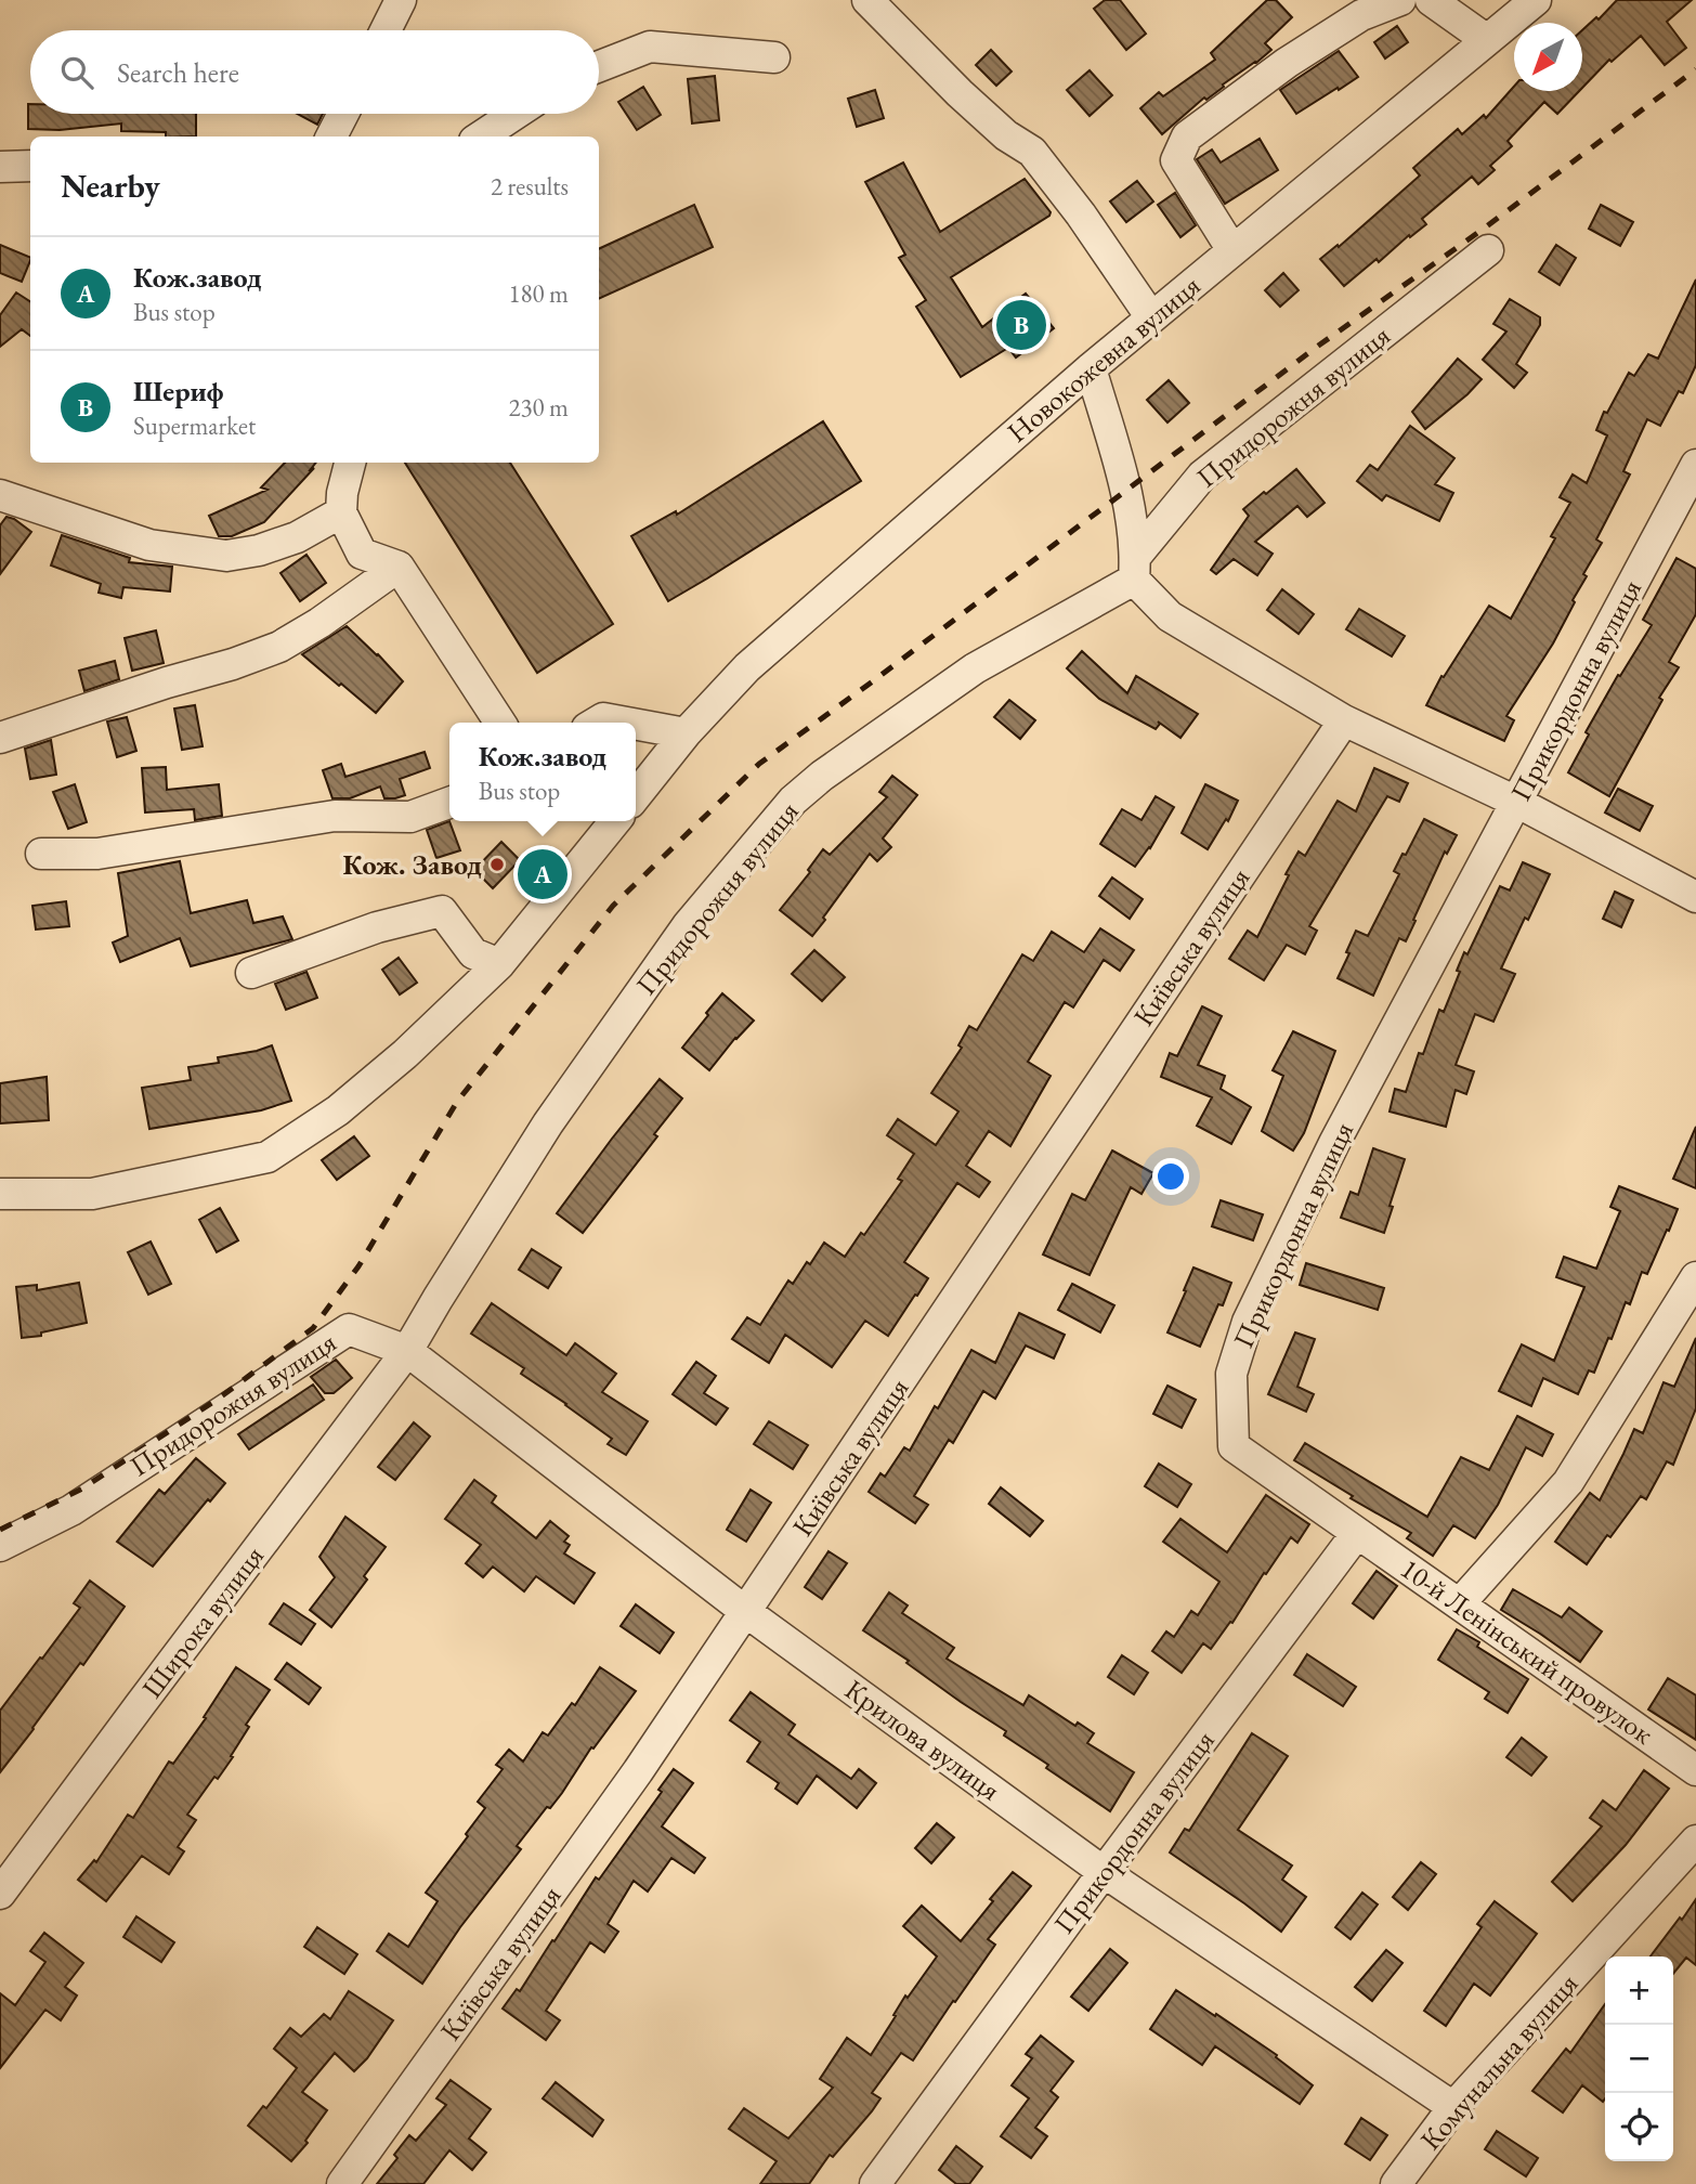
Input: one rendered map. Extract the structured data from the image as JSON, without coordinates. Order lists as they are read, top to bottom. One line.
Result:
{"streets":{"street":["Новокожевна вулиця","Придорожня вулиця","Прикордонна вулиця","Київська вулиця","Широка вулиця","10-й Ленінський провулок","Крилова вулиця","Комунальна вулиця"]},"crossings":[["Придорожня вулиця","Широка вулиця"],["Придорожня вулиця","Крилова вулиця"],["Прикордонна вулиця","10-й Ленінський провулок"],["Прикордонна вулиця","Крилова вулиця"],["Київська вулиця","Крилова вулиця"],["Широка вулиця","Крилова вулиця"],["Крилова вулиця","Комунальна вулиця"]],"places":["Кож. Завод"],"north":"bottom left","page":{"search":"Search here","heading":["Nearby","2 results"],"list":[{"mark":"A","name":"Кож.завод","note":"Bus stop","value":"180 m"},{"mark":"B","name":"Шериф","note":"Supermarket","value":"230 m"}],"pins":["B","A"],"popup":["Кож.завод","Bus stop"],"map_buttons":["+","−"]}}
